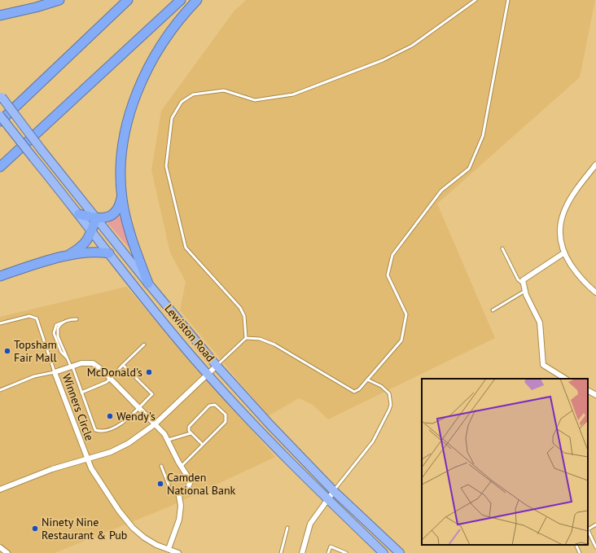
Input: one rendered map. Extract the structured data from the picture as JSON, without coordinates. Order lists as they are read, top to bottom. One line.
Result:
{"streets":{"highway":["Lewiston Road"],"street":["Winners Circle"]},"places":["Topsham Fair Mall","McDonald's","Wendy's","Camden National Bank","Ninety Nine Restaurant & Pub"]}
